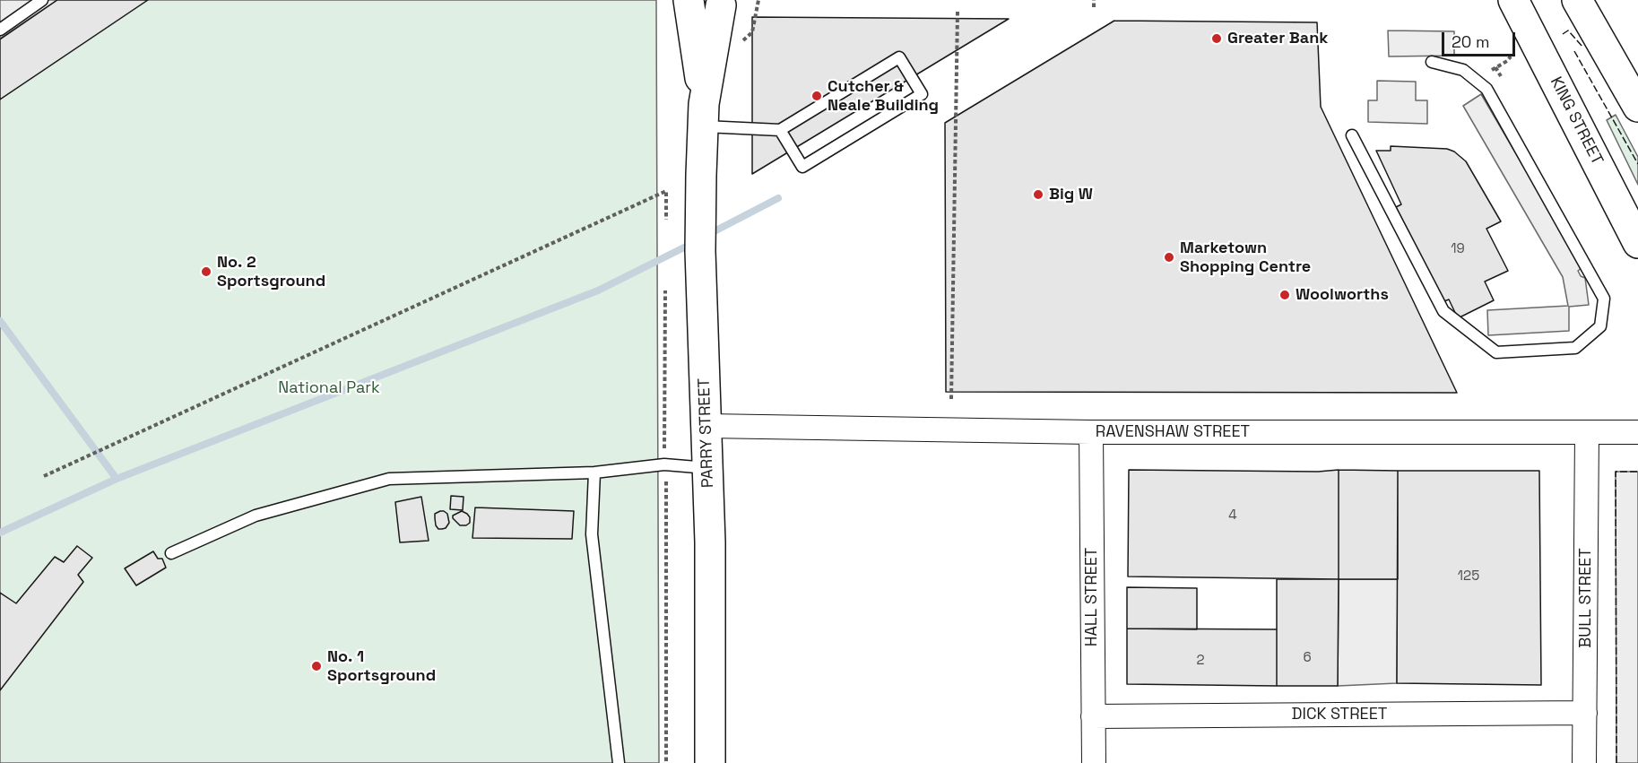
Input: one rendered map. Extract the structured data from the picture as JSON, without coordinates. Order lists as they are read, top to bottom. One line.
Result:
{"streets":{"street":["KING STREET","RAVENSHAW STREET","PARRY STREET","HALL STREET","BULL STREET","DICK STREET"]},"crossings":[["RAVENSHAW STREET","PARRY STREET"],["RAVENSHAW STREET","HALL STREET"],["RAVENSHAW STREET","BULL STREET"],["HALL STREET","DICK STREET"],["BULL STREET","DICK STREET"]],"parks":["National Park"],"places":["Greater Bank","Cutcher & Neale Building","Big W","Marketown Shopping Centre","No. 2 Sportsground","Woolworths","No. 1 Sportsground"],"house_numbers":["19","4","125","6","2"],"scale_bar":"20 m"}
